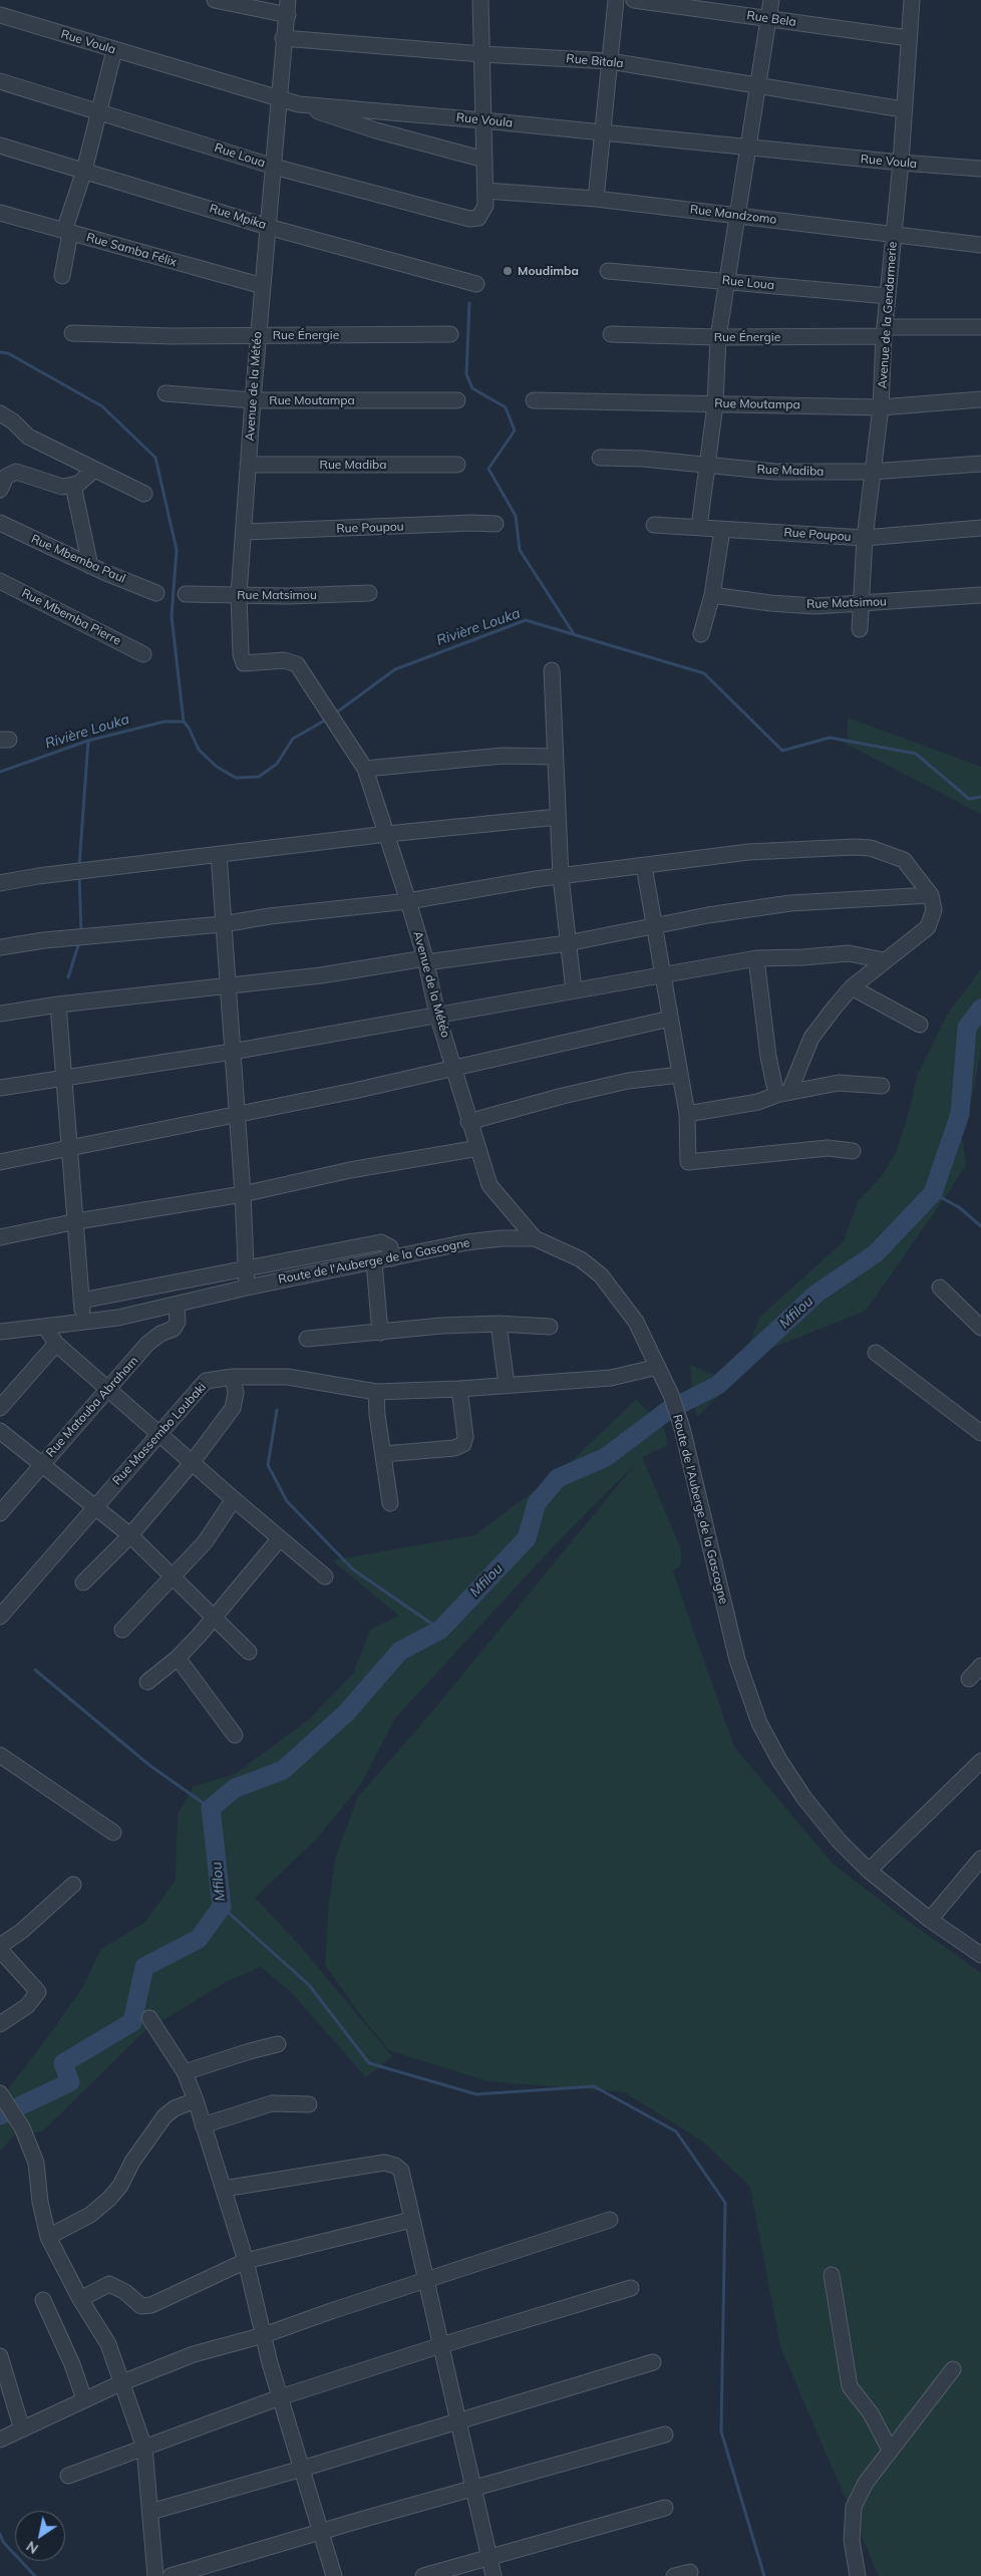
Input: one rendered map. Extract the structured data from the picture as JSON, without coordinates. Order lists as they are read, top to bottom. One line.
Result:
{"streets":{"street":["Rue Bela","Rue Voula","Rue Bitala","Rue Loua","Rue Mandzomo","Rue Mpika","Rue Samba Félix","Avenue de la Gendarmerie","Rue Énergie","Avenue de la Météo","Rue Moutampa","Rue Madiba","Rue Poupou","Rue Mbemba Paul","Rue Matsimou","Rue Mbemba Pierre","Route de l'Auberge de la Gascogne","Rue Matouba Abraham","Rue Massembo Loubaki"]},"crossings":[["Rue Bela","Avenue de la Gendarmerie"],["Rue Voula","Avenue de la Gendarmerie"],["Rue Voula","Avenue de la Météo"],["Rue Bitala","Avenue de la Gendarmerie"],["Rue Bitala","Avenue de la Météo"],["Rue Loua","Rue Mandzomo"],["Rue Loua","Avenue de la Gendarmerie"],["Rue Loua","Avenue de la Météo"],["Rue Mandzomo","Avenue de la Gendarmerie"],["Rue Mpika","Avenue de la Météo"],["Rue Samba Félix","Avenue de la Météo"],["Avenue de la Gendarmerie","Rue Énergie"],["Avenue de la Gendarmerie","Rue Moutampa"],["Avenue de la Gendarmerie","Rue Madiba"],["Avenue de la Gendarmerie","Rue Poupou"],["Avenue de la Gendarmerie","Rue Matsimou"],["Rue Énergie","Avenue de la Météo"],["Avenue de la Météo","Rue Moutampa"],["Avenue de la Météo","Rue Madiba"],["Avenue de la Météo","Rue Poupou"],["Avenue de la Météo","Rue Matsimou"],["Avenue de la Météo","Route de l'Auberge de la Gascogne"],["Route de l'Auberge de la Gascogne","Rue Matouba Abraham"],["Route de l'Auberge de la Gascogne","Rue Massembo Loubaki"]],"water":["Rivière Louka","Mfilou"],"places":["Moudimba"],"north":"bottom left"}
